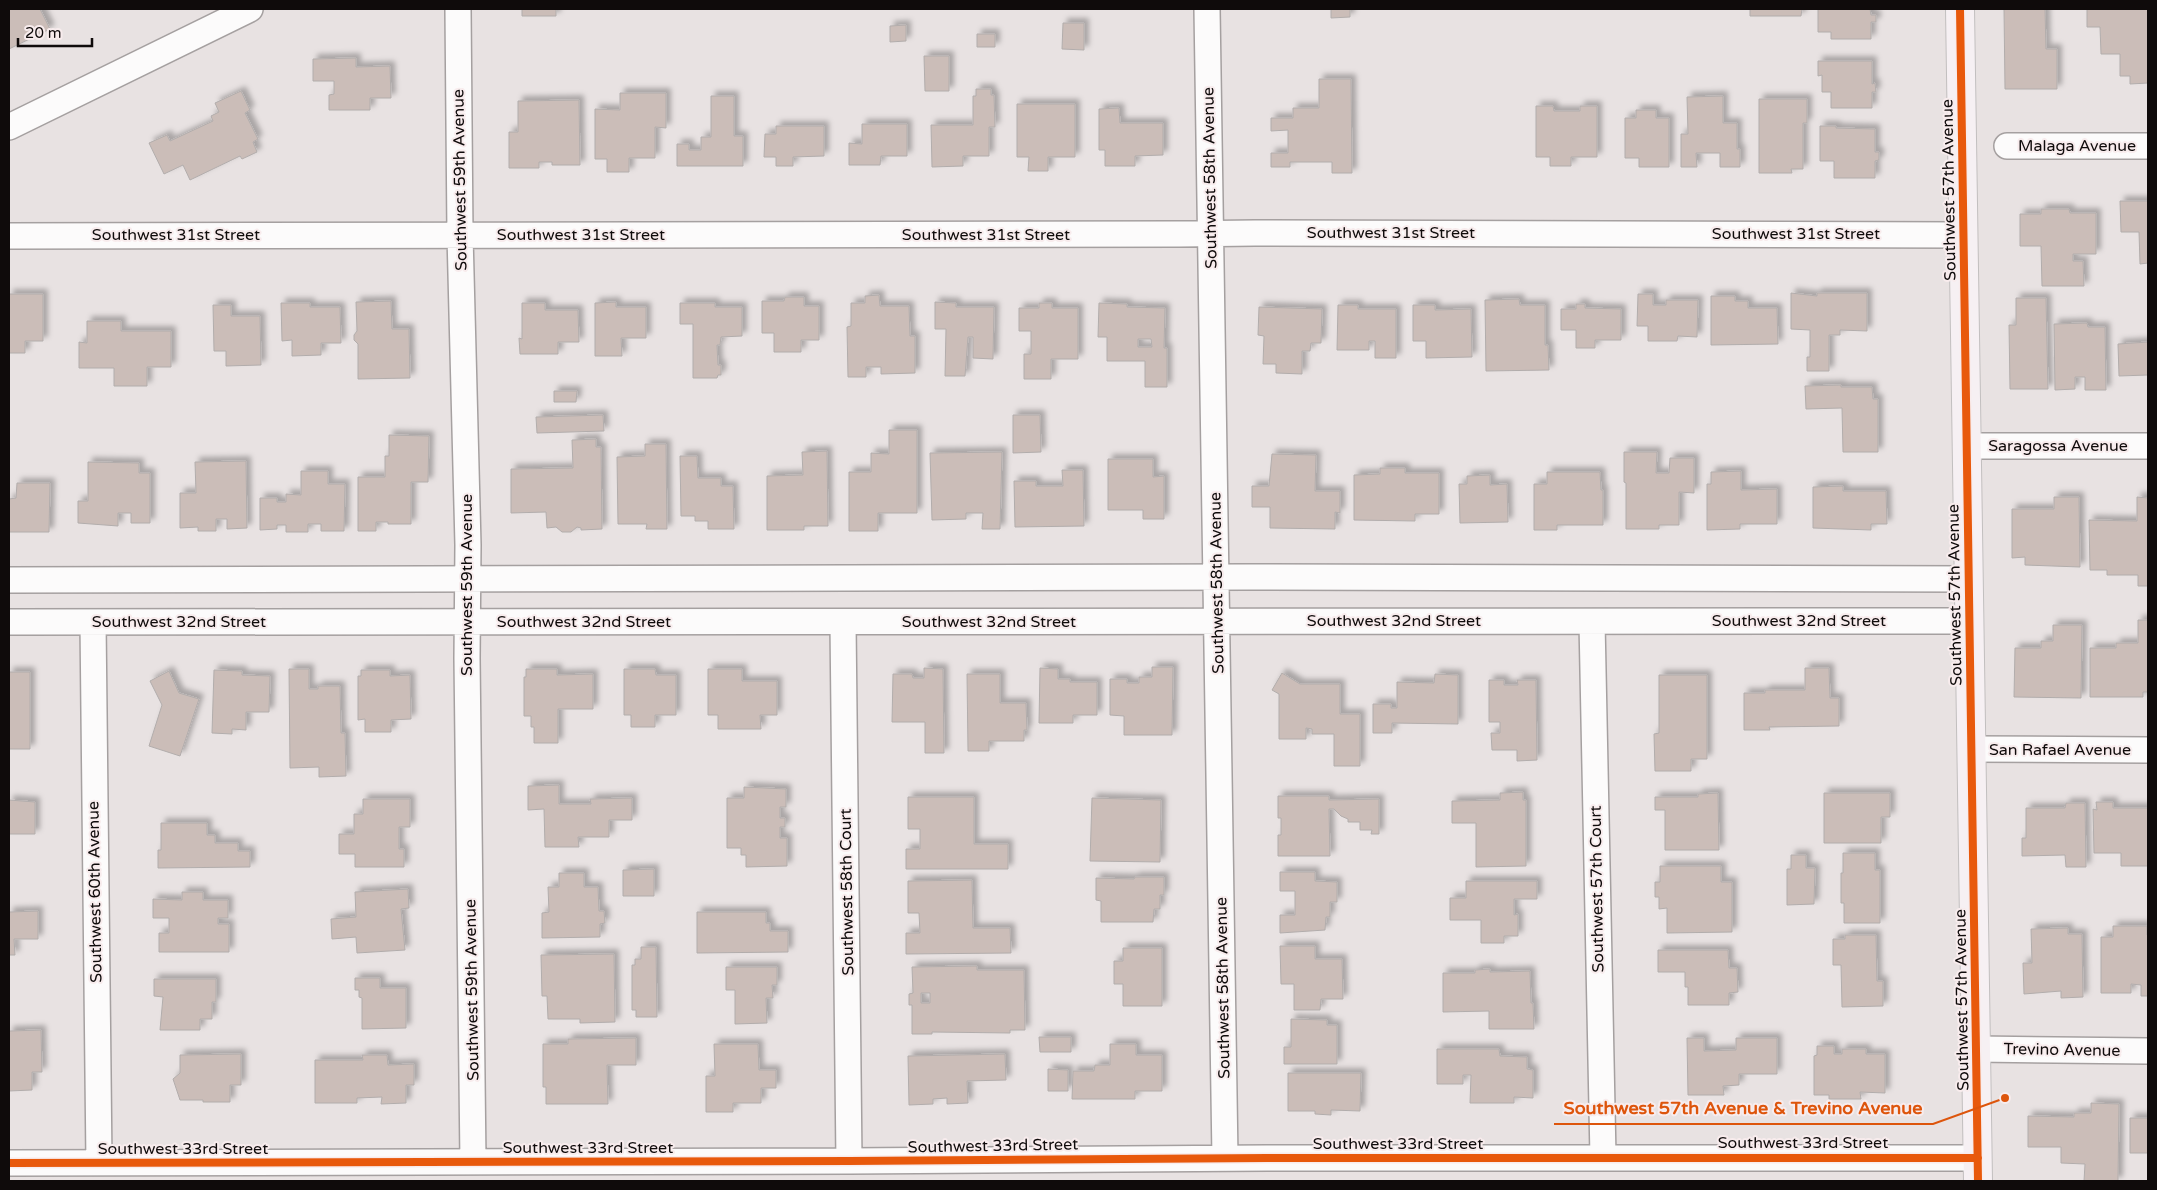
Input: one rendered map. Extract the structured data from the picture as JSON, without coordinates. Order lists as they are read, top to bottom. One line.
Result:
{"streets":{"main road":["Southwest 57th Avenue"],"street":["Malaga Avenue","Southwest 58th Avenue","Southwest 59th Avenue","Southwest 31st Street","Saragossa Avenue","Southwest 32nd Street","San Rafael Avenue","Southwest 57th Court","Southwest 60th Avenue","Southwest 58th Court","Trevino Avenue","Southwest 33rd Street"]},"crossings":[["Southwest 58th Avenue","Southwest 31st Street"],["Southwest 58th Avenue","Southwest 32nd Street"],["Southwest 58th Avenue","Southwest 33rd Street"],["Southwest 59th Avenue","Southwest 31st Street"],["Southwest 59th Avenue","Southwest 32nd Street"],["Southwest 59th Avenue","Southwest 33rd Street"],["Southwest 57th Avenue","Southwest 31st Street"],["Southwest 57th Avenue","Saragossa Avenue"],["Southwest 57th Avenue","Southwest 32nd Street"],["Southwest 57th Avenue","San Rafael Avenue"],["Southwest 57th Avenue","Trevino Avenue"],["Southwest 57th Avenue","Southwest 33rd Street"],["Southwest 32nd Street","Southwest 57th Court"],["Southwest 32nd Street","Southwest 60th Avenue"],["Southwest 32nd Street","Southwest 58th Court"],["Southwest 57th Court","Southwest 33rd Street"],["Southwest 60th Avenue","Southwest 33rd Street"],["Southwest 58th Court","Southwest 33rd Street"]],"places":["Southwest 57th Avenue & Trevino Avenue"],"scale_bar":"20 m"}
